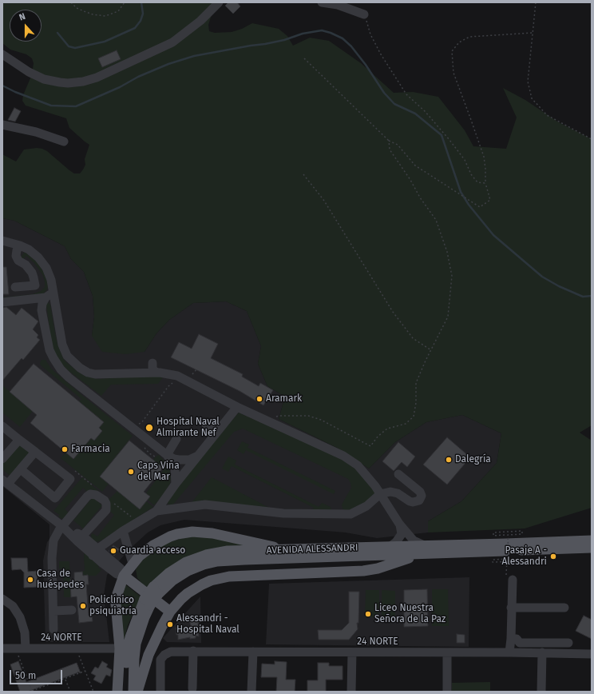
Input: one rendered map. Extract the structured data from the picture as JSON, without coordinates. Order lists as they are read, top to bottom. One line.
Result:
{"streets":{"main road":["AVENIDA ALESSANDRI"],"street":["24 NORTE"]},"places":["Aramark","Hospital Naval Almirante Nef","Farmacia","Dalegría","Caps Viña del Mar","Guardia acceso","Pasaje A - Alessandri","Casa de huéspedes","Policlínico psiquiatría","Liceo Nuestra Señora de la Paz","Alessandri - Hospital Naval"],"scale_bar":"50 m","north":"top"}
